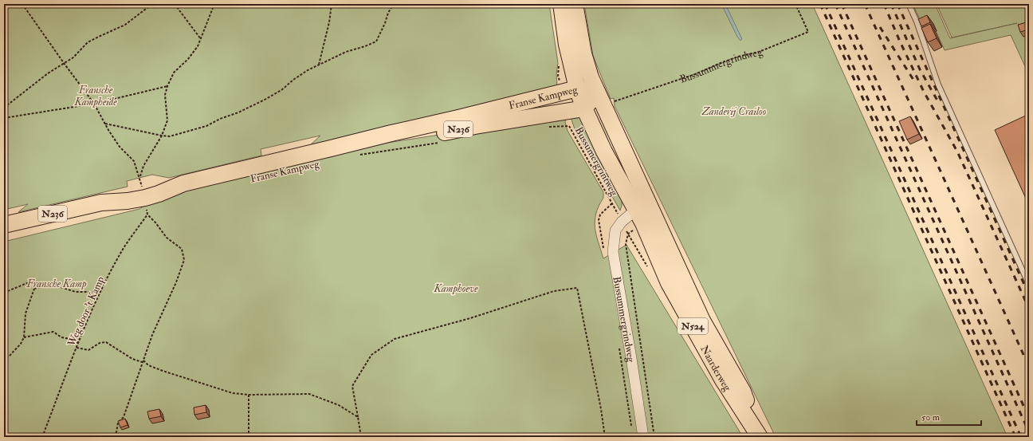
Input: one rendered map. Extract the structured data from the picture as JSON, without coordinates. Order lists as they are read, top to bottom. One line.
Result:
{"streets":{"main road":["Franse Kampweg","N236","N524","Naarderweg"],"street":["Bussummergrindweg"],"path":["Bussumergrintweg","Weg door 't Kamp"]},"crossings":[["Bussummergrindweg","Franse Kampweg"],["Bussummergrindweg","N524"],["Bussummergrindweg","Naarderweg"],["Franse Kampweg","N524"],["N524","Naarderweg"]],"parks":["Fransche Kampheide","Zanderij Crailoo","Fransche Kamp","Kamphoeve"],"scale_bar":"50 m"}
